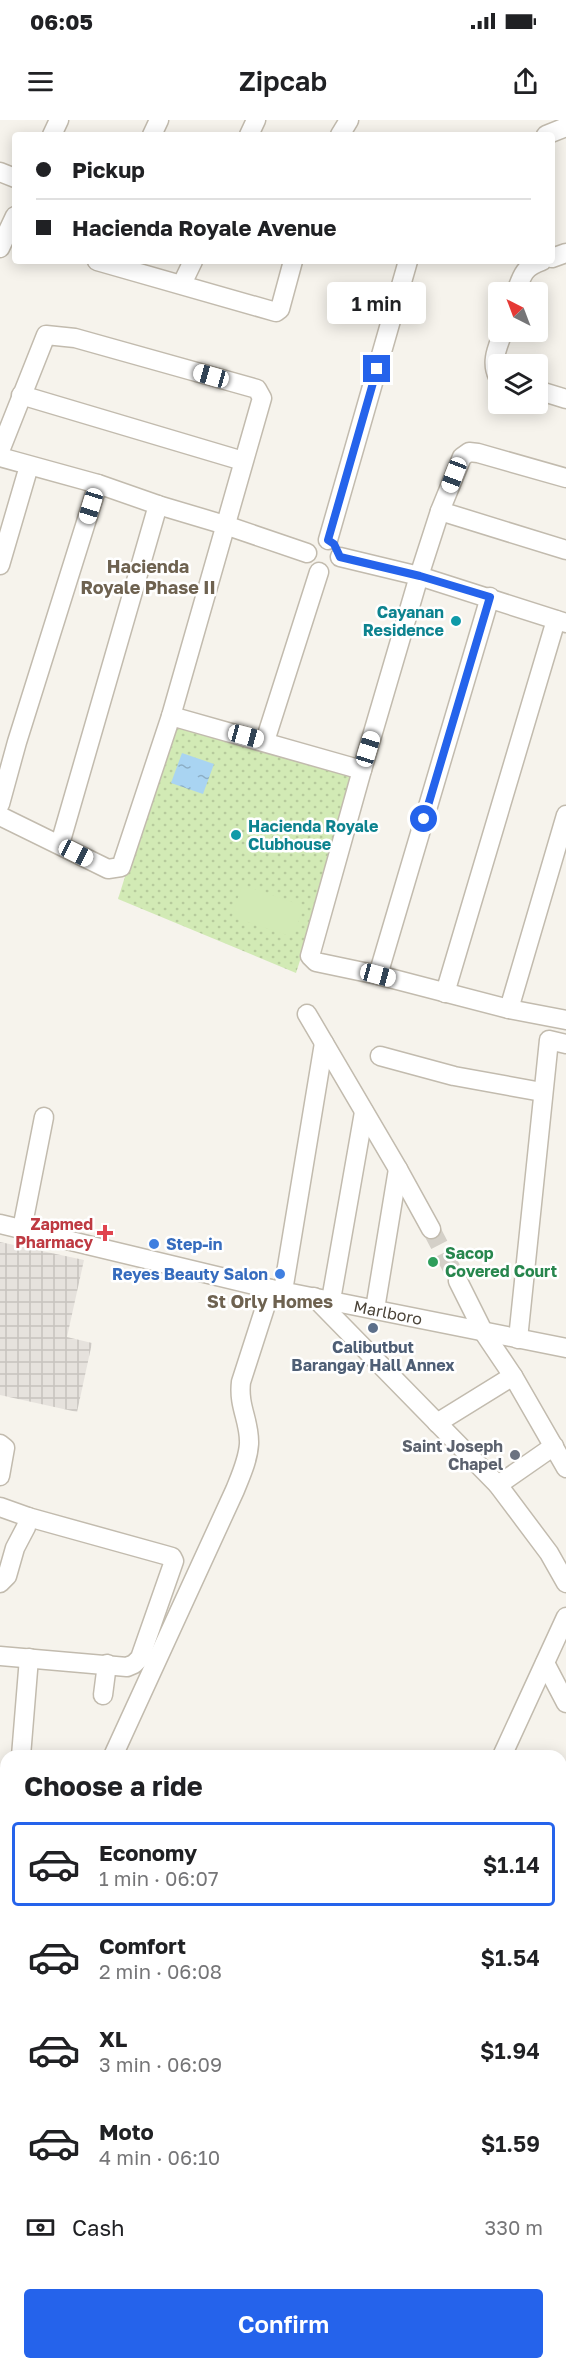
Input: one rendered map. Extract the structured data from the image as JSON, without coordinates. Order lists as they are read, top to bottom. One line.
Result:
{"streets":{"street":["Marlboro"]},"districts":["Hacienda Royale Phase II","St Orly Homes"],"places":{"other":["Cayanan Residence","Hacienda Royale Clubhouse","Step-in","Sacop Covered Court","Reyes Beauty Salon","Calibutbut Barangay Hall Annex","Saint Joseph Chapel"],"health":["Zapmed Pharmacy"]},"north":"top left","page":{"status":"06:05","header":"Zipcab","banner":["Pickup","Hacienda Royale Avenue"],"bubble":"1 min","heading":"Choose a ride","list":[{"name":"Economy","note":"1 min · 06:07","value":"$1.14"},{"name":"Comfort","note":"2 min · 06:08","value":"$1.54"},{"name":"XL","note":"3 min · 06:09","value":"$1.94"},{"name":"Moto","note":"4 min · 06:10","value":"$1.59"}],"pay":["Cash","330 m"],"buttons":"Confirm"}}
